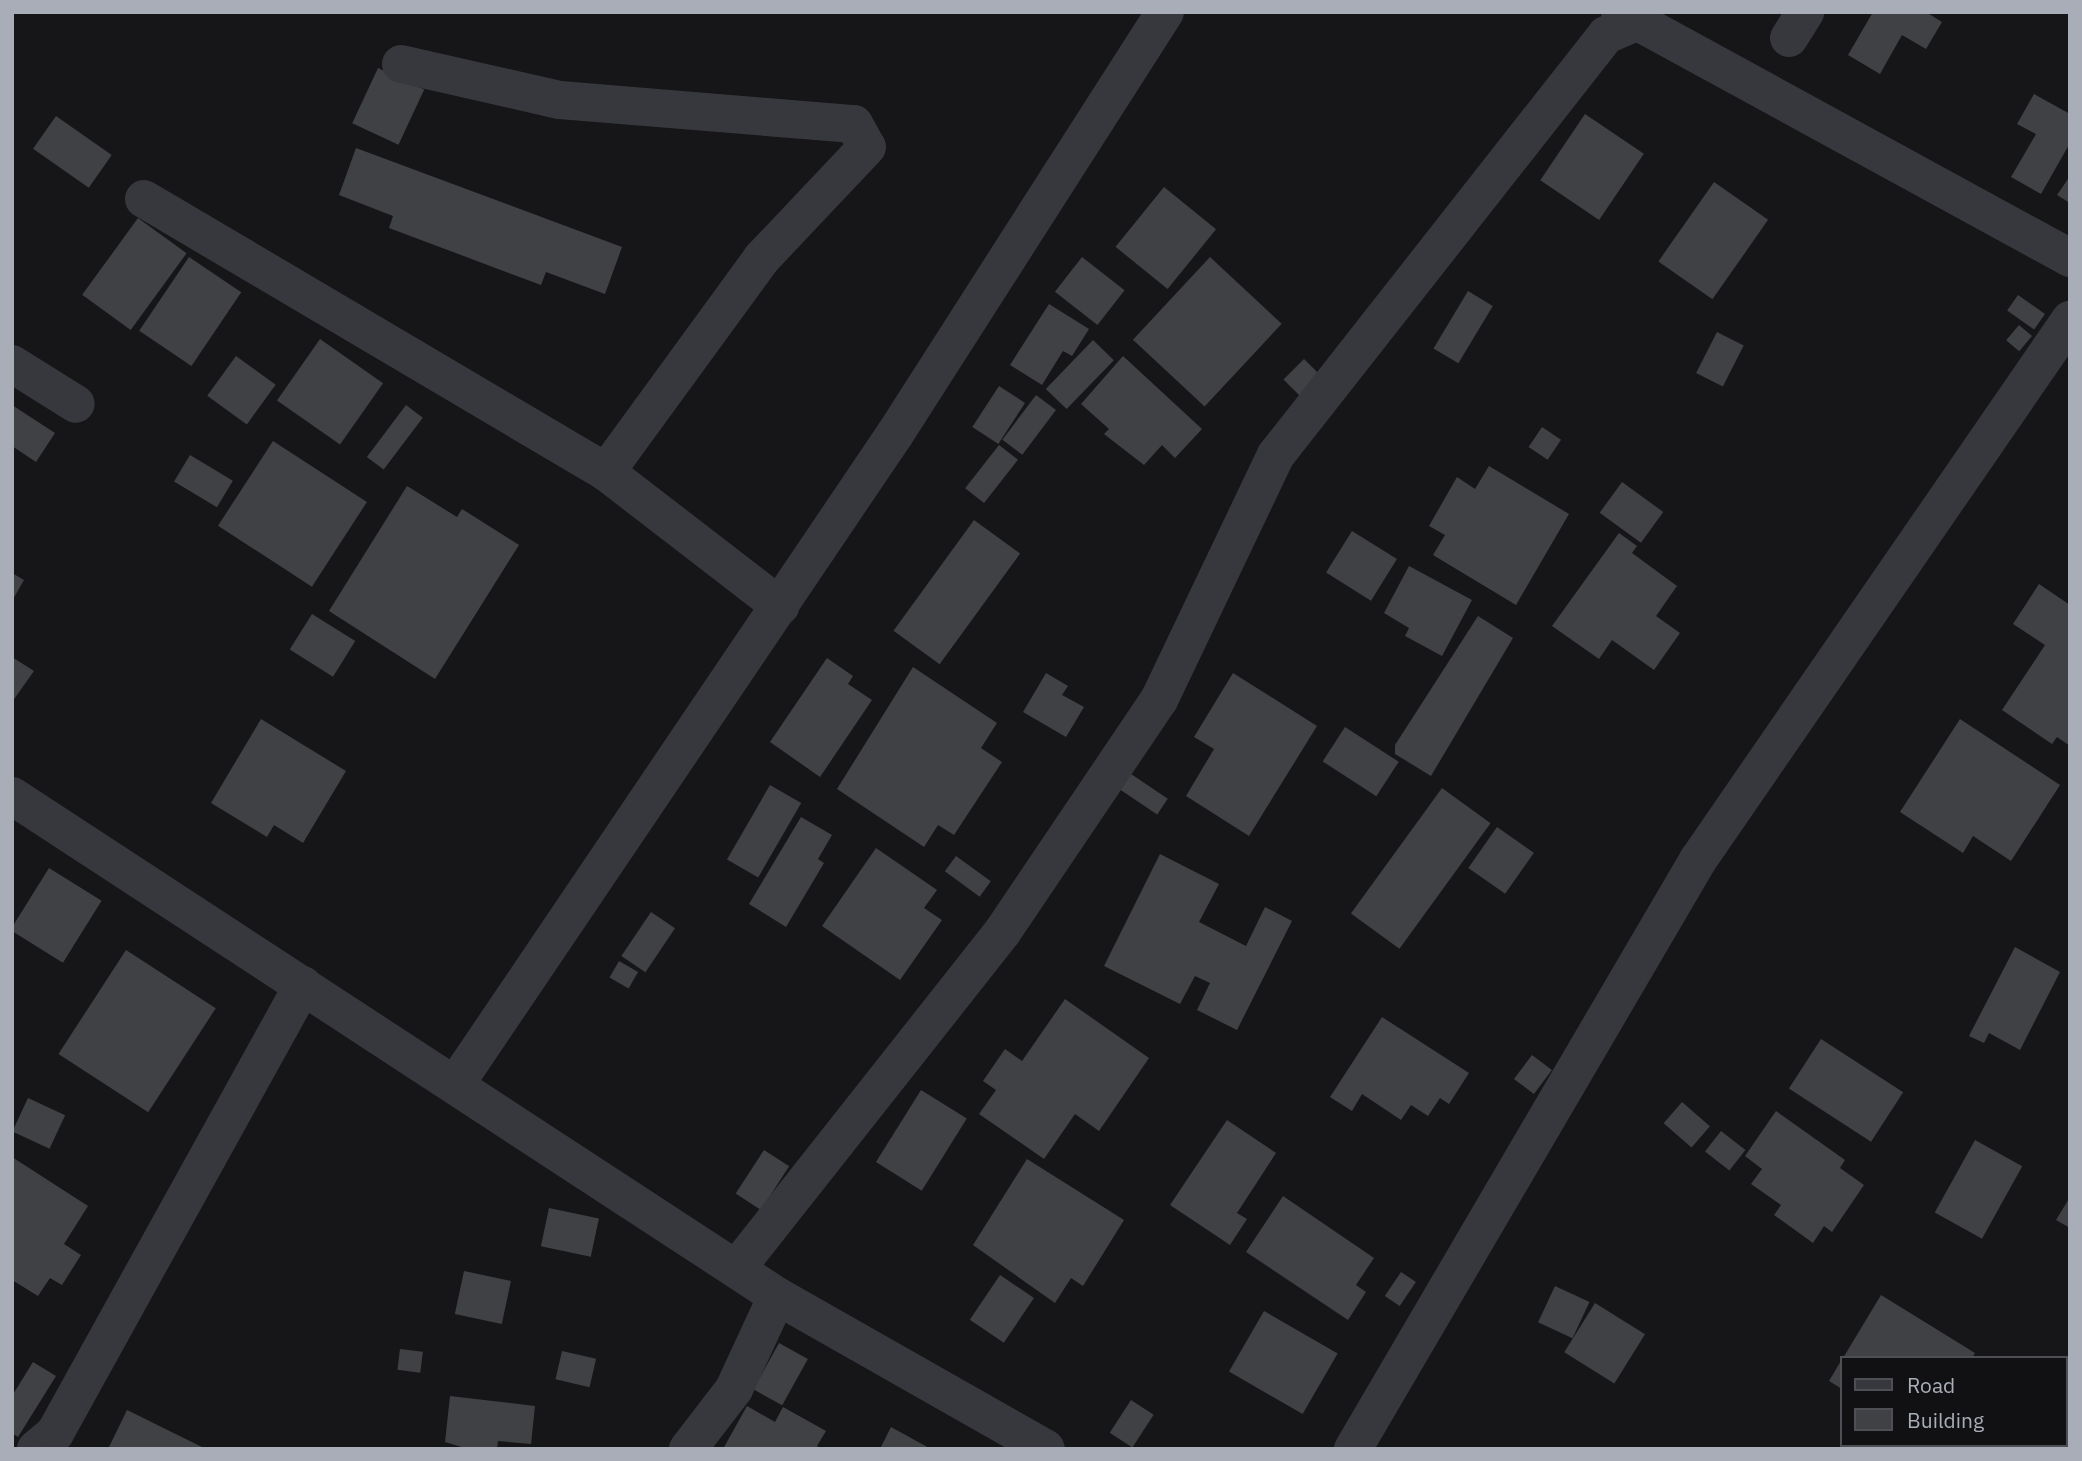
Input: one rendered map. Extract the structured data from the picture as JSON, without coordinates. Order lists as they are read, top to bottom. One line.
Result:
{"legend":["Road","Building"]}
